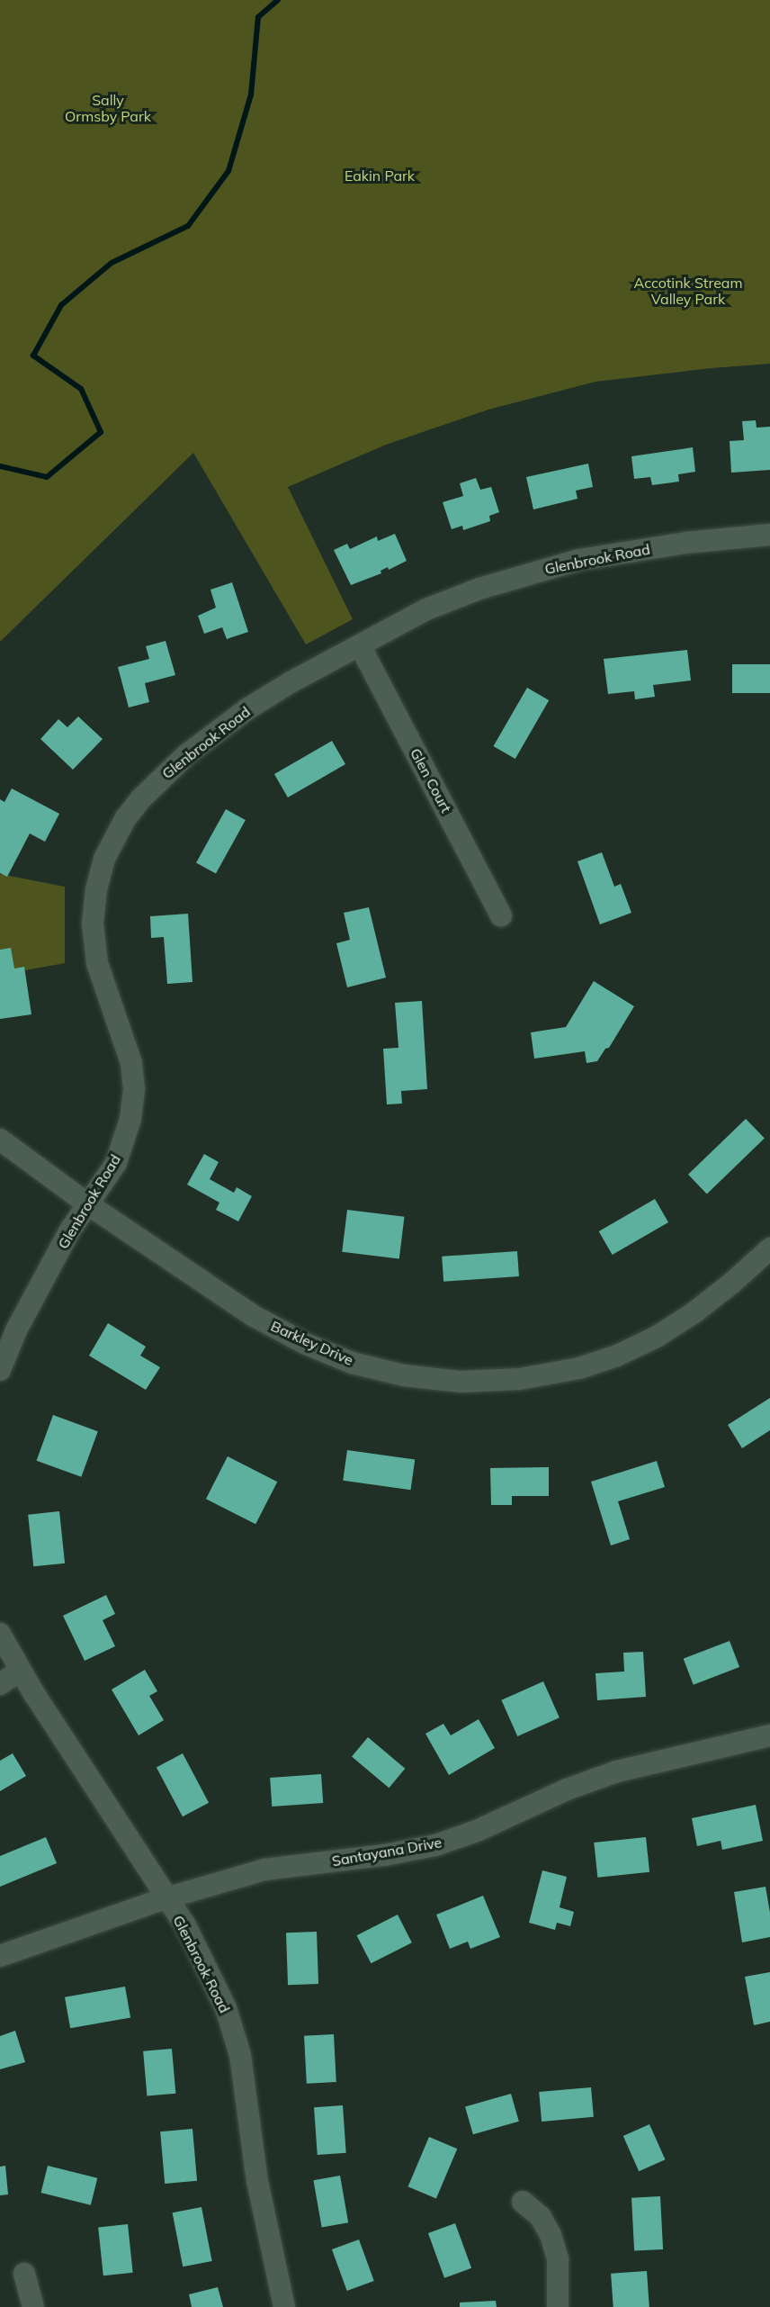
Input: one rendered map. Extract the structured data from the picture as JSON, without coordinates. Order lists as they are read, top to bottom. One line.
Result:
{"streets":{"street":["Glenbrook Road","Glen Court","Barkley Drive","Santayana Drive"]},"crossings":[["Glenbrook Road","Glen Court"],["Glenbrook Road","Barkley Drive"],["Glenbrook Road","Santayana Drive"]],"parks":["Sally Ormsby Park","Eakin Park","Accotink Stream Valley Park"]}
